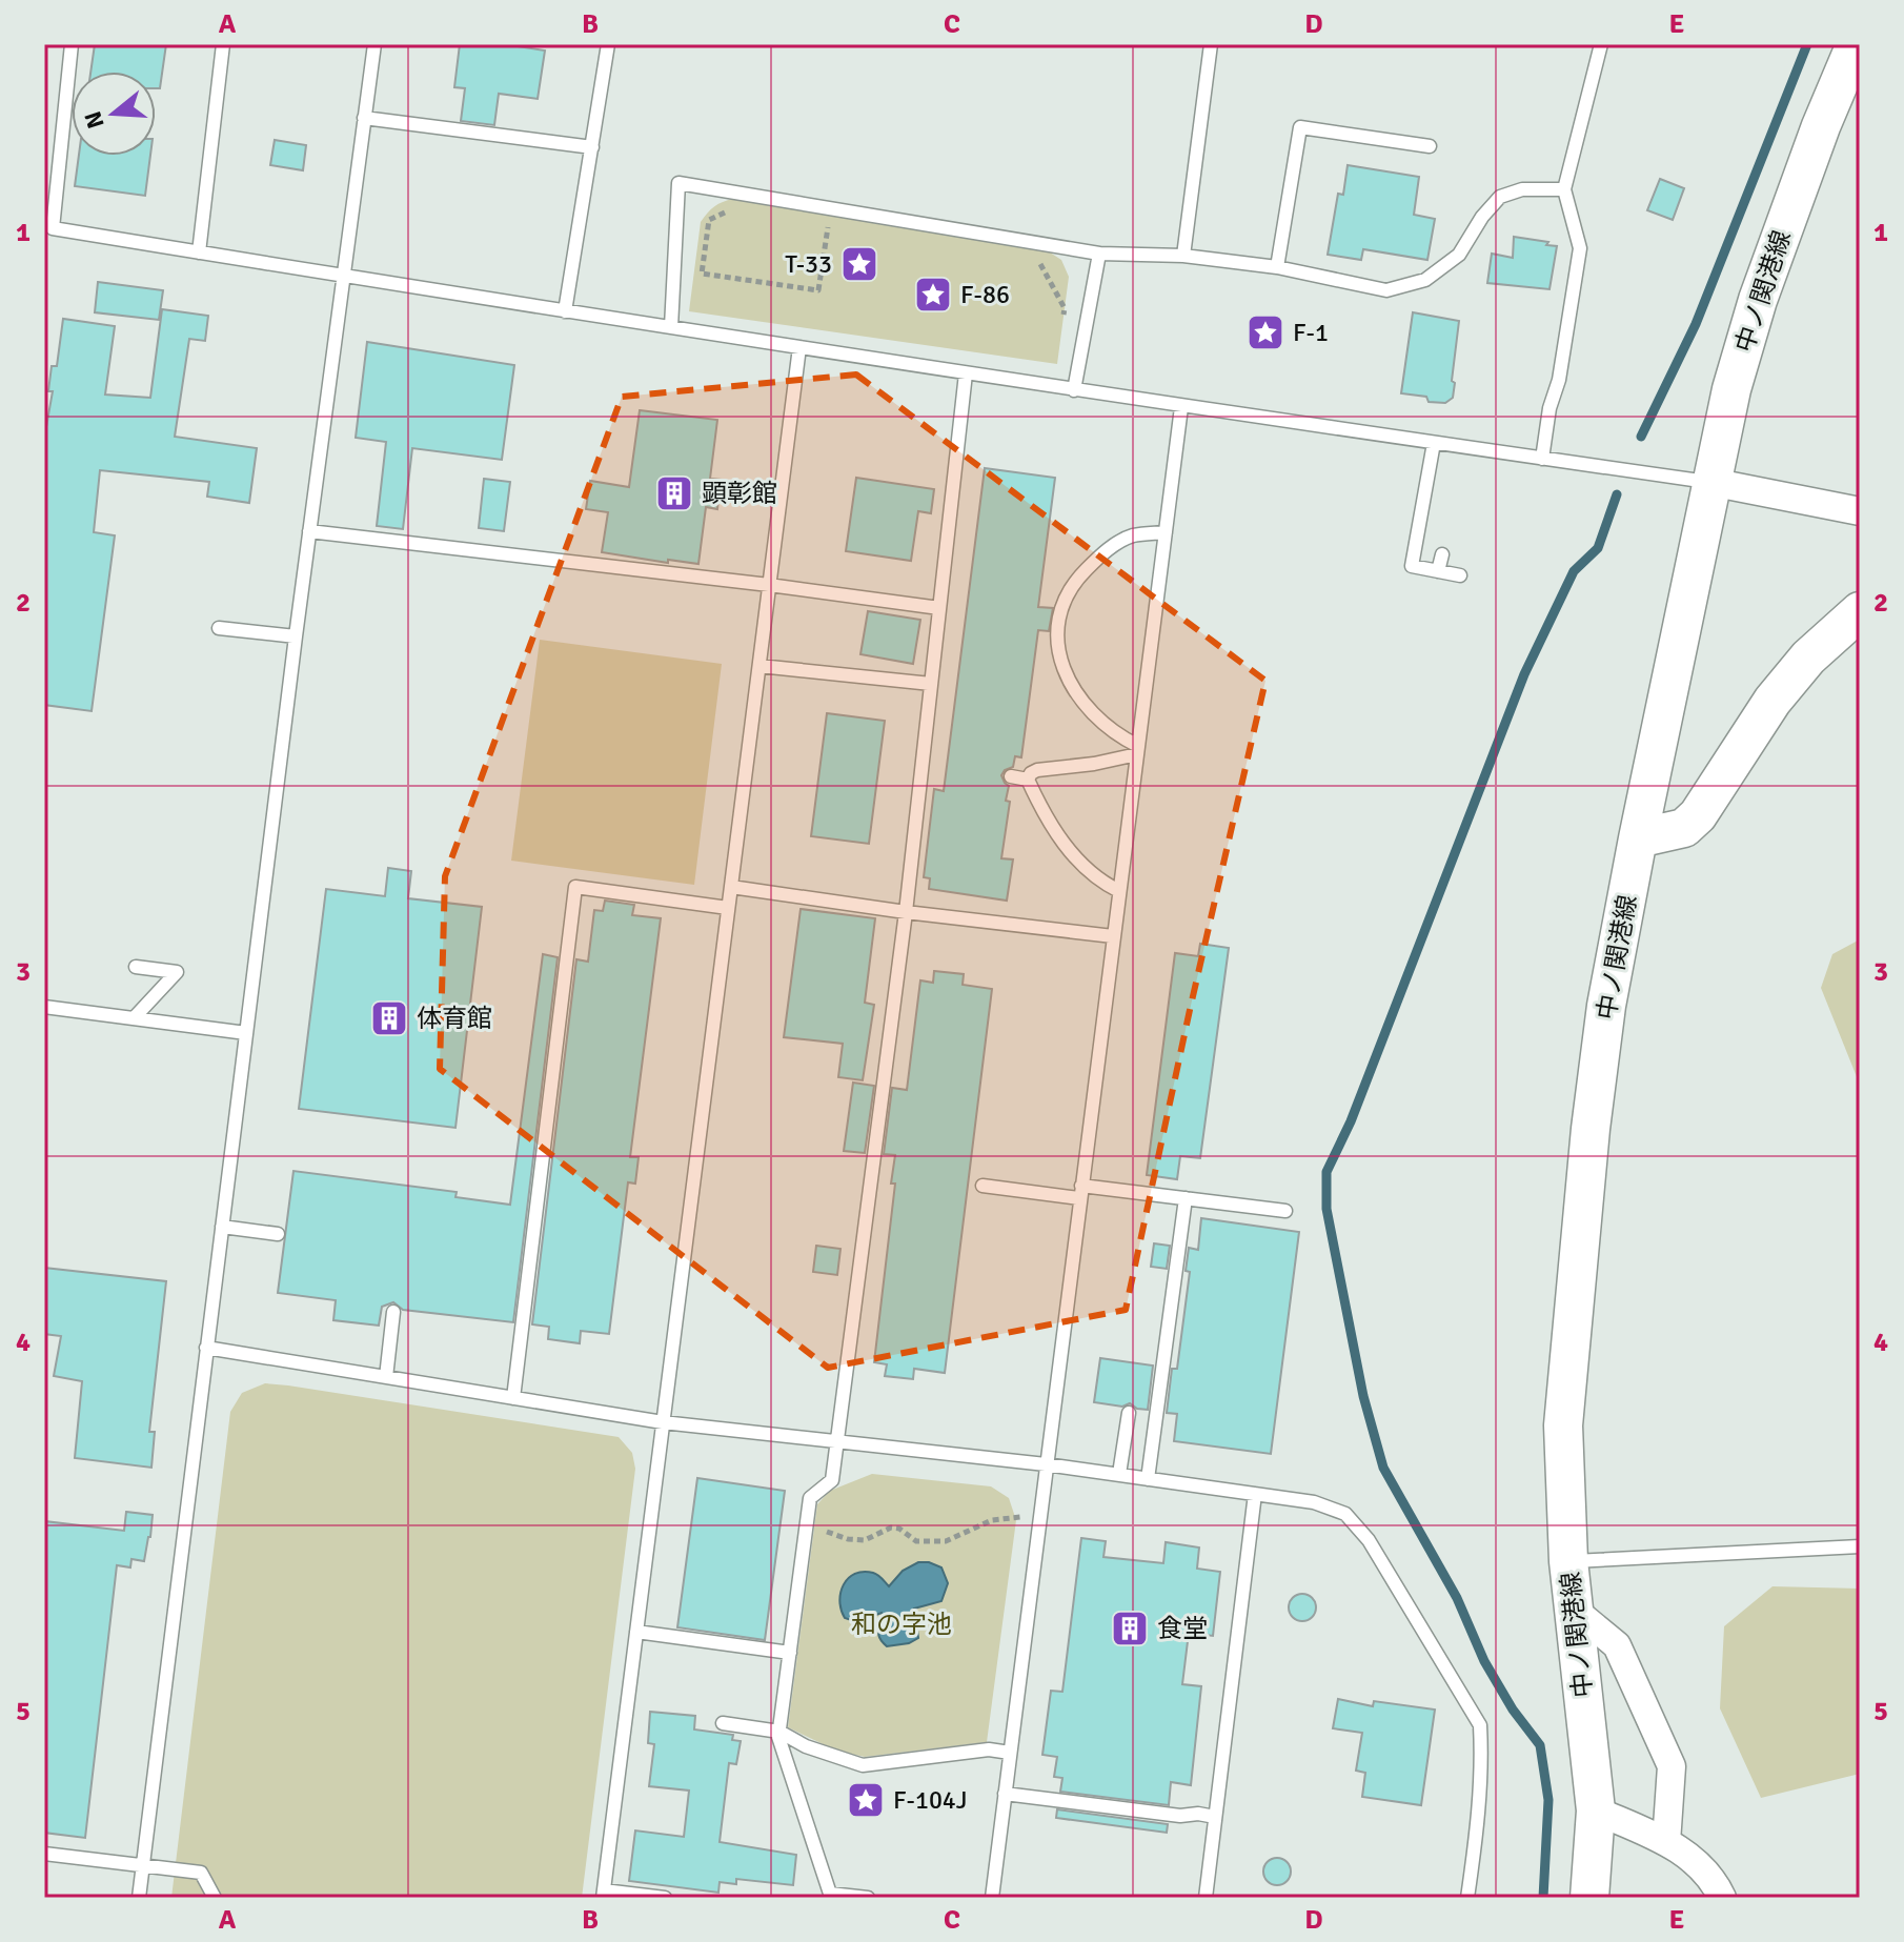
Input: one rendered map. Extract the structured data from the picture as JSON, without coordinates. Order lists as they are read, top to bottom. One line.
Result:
{"streets":{"main road":["中ノ関港線"]},"parks":["和の字池"],"places":{"place":["T-33","F-86","F-1","F-104J"],"building":["顕彰館","体育館","食堂"]},"north":"left","grid":{"columns":["A","B","C","D","E"],"rows":["1","2","3","4","5"]}}
